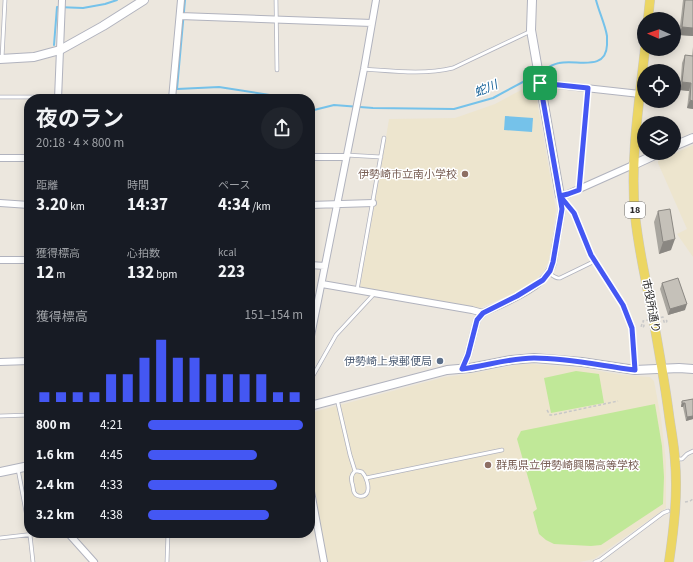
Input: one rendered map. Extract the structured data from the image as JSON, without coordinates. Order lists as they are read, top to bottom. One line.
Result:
{"streets":{"main road":["18","市役所通り"]},"water":["蛇川"],"places":["伊勢崎市立南小学校","伊勢崎上泉郵便局","群馬県立伊勢崎興陽高等学校"],"north":"left","page":{"heading":["夜のラン","20:18 · 4 × 800 m"],"stats":[["距離","3.20 km"],["時間","14:37"],["ペース","4:34 /km"],["獲得標高","12 m"],["心拍数","132 bpm"],["kcal","223"]],"chart":["獲得標高","151–154 m"],"list":[{"name":"800 m","note":"4:21"},{"name":"1.6 km","note":"4:45"},{"name":"2.4 km","note":"4:33"},{"name":"3.2 km","note":"4:38"}]}}
